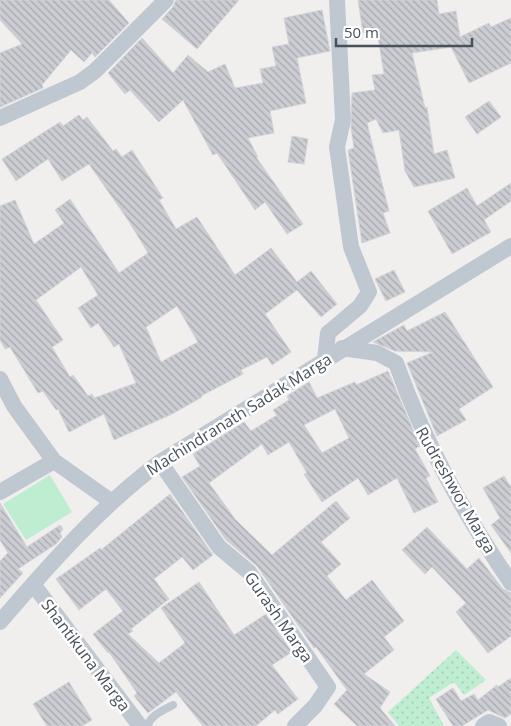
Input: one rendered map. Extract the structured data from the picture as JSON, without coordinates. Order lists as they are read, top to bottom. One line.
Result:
{"streets":{"street":["Machindranath Sadak Marga","Rudreshwor Marga","Gurash Marga","Shantikuna Marga"]},"crossings":[["Machindranath Sadak Marga","Rudreshwor Marga"],["Machindranath Sadak Marga","Gurash Marga"],["Machindranath Sadak Marga","Shantikuna Marga"]],"scale_bar":"50 m"}
